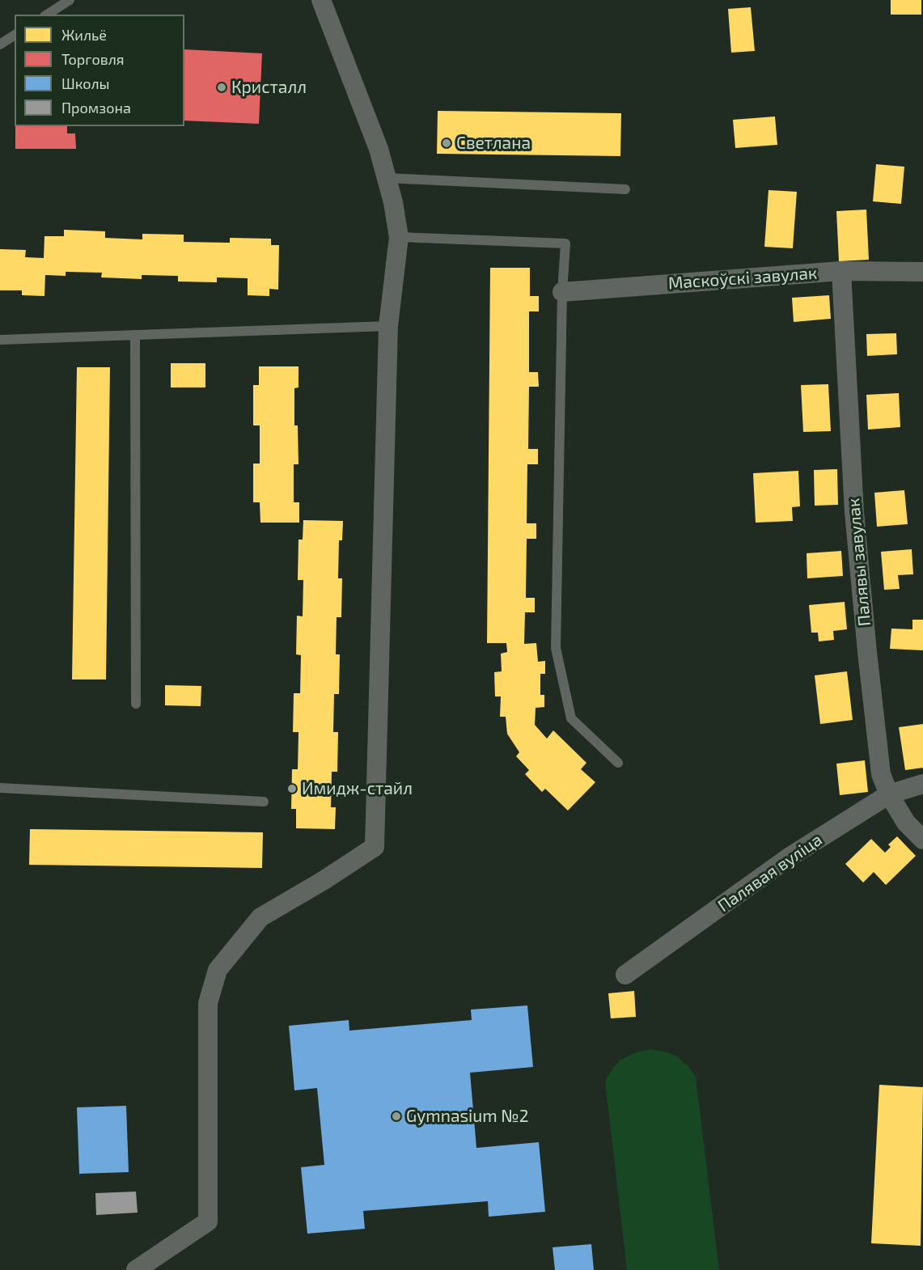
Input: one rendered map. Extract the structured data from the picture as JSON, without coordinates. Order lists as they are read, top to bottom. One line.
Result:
{"streets":{"street":["Маскоўскі завулак","Палявы завулак","Палявая вуліца"]},"crossings":[["Маскоўскі завулак","Палявы завулак"],["Палявы завулак","Палявая вуліца"]],"places":["Кристалл","Светлана","Имидж-стайл","Gymnasium №2"],"legend":["Жильё","Торговля","Школы","Промзона"]}
